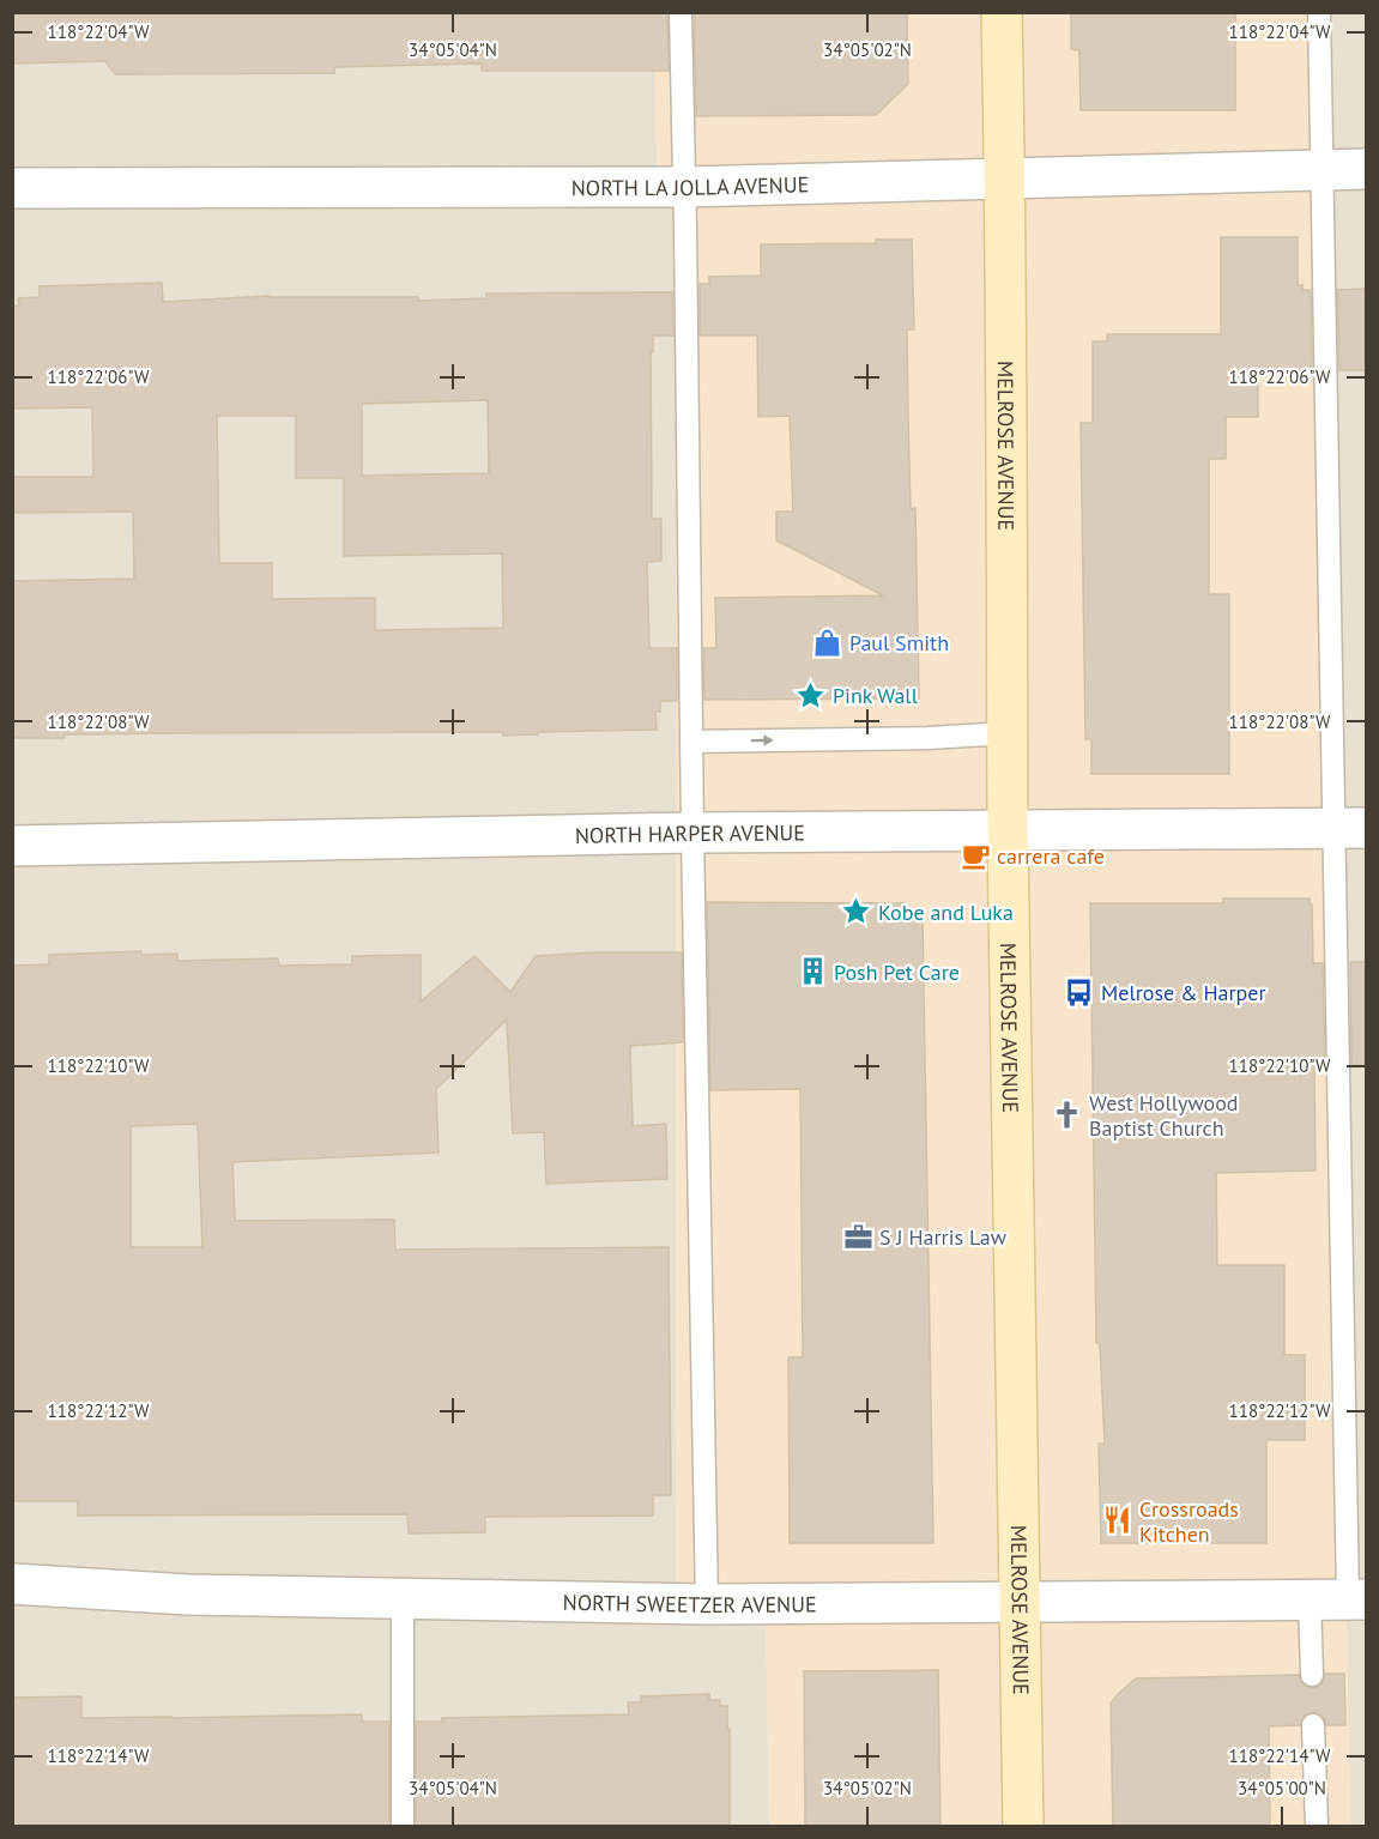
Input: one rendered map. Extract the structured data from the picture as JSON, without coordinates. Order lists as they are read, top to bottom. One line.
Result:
{"streets":{"main road":["MELROSE AVENUE"],"street":["NORTH LA JOLLA AVENUE","NORTH HARPER AVENUE","NORTH SWEETZER AVENUE"]},"crossings":[["NORTH LA JOLLA AVENUE","MELROSE AVENUE"],["MELROSE AVENUE","NORTH HARPER AVENUE"],["MELROSE AVENUE","NORTH SWEETZER AVENUE"]],"places":{"shop":["Paul Smith"],"place":["Pink Wall","Kobe and Luka"],"cafe":["carrera cafe"],"building":["Posh Pet Care"],"bus stop":["Melrose & Harper"],"church":["West Hollywood Baptist Church"],"office":["S J Harris Law"],"restaurant":["Crossroads Kitchen"]},"coordinates":["118°22'04\"W","34°05'04\"N","34°05'02\"N","118°22'06\"W","118°22'08\"W","118°22'10\"W","118°22'12\"W","118°22'14\"W","34°05'00\"N"]}
